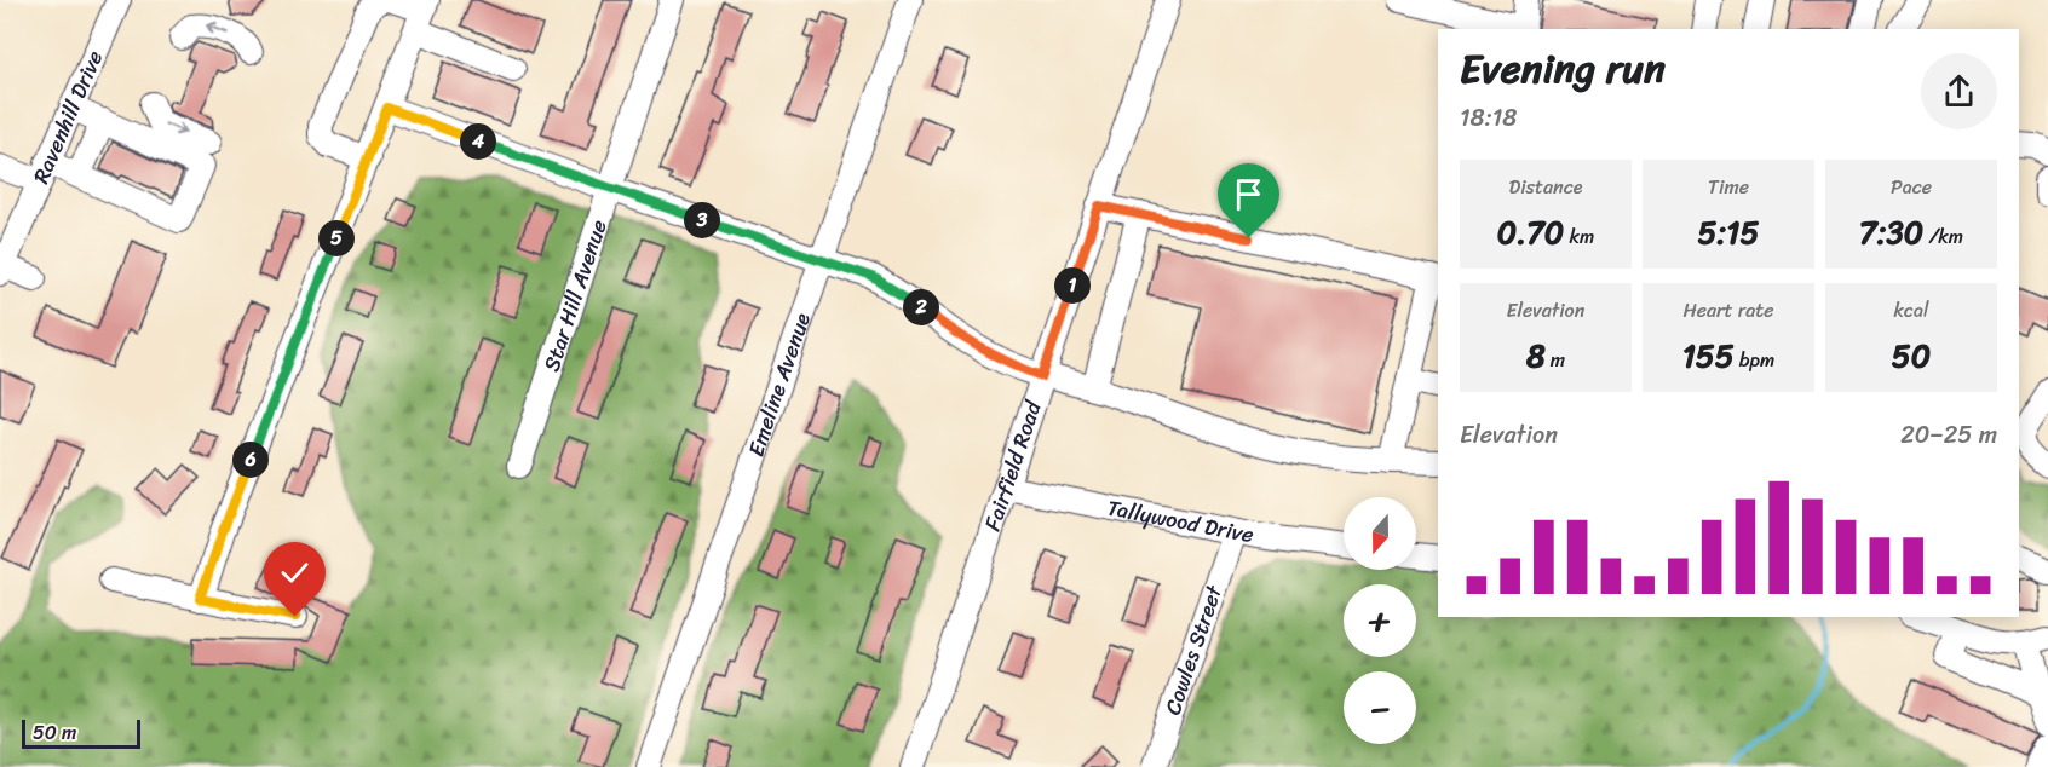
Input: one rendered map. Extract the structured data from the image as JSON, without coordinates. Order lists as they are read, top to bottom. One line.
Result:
{"streets":{"street":["Ravenhill Drive","Star Hill Avenue","Emeline Avenue","Fairfield Road","Tallywood Drive","Cowles Street"]},"crossings":[["Fairfield Road","Tallywood Drive"],["Tallywood Drive","Cowles Street"]],"scale_bar":"50 m","north":"bottom","page":{"heading":["Evening run","18:18"],"pins":["4","3","5","1","2","6"],"stats":[["Distance","0.70 km"],["Time","5:15"],["Pace","7:30 /km"],["Elevation","8 m"],["Heart rate","155 bpm"],["kcal","50"]],"chart":["Elevation","20–25 m"],"map_buttons":["+","−"],"scale":"50 m"}}
